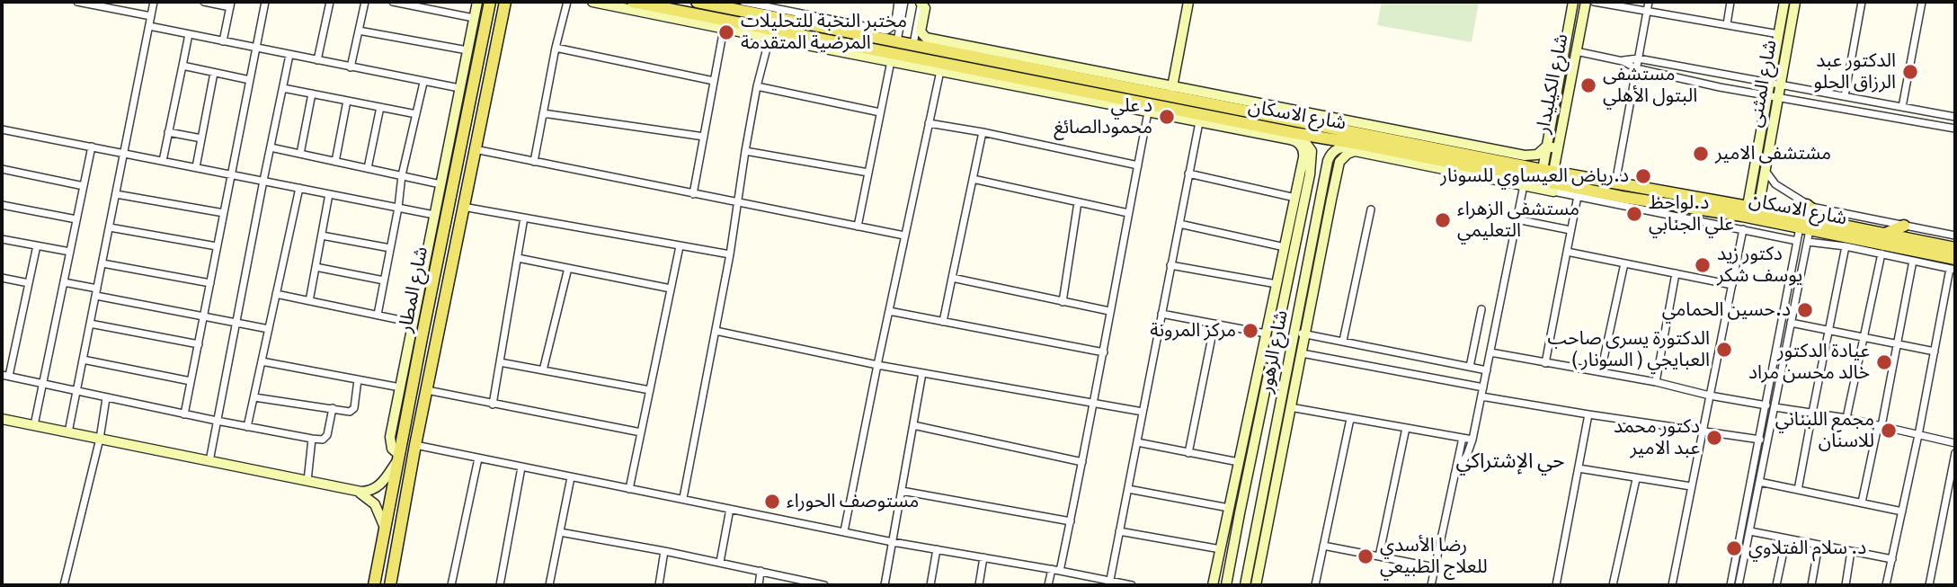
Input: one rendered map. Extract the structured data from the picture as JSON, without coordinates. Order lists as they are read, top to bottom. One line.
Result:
{"streets":{"main road":["شارع الاسكان","شارع المطار"],"street":["شارع الكيليدار","شارع المثنى","شارع الزهور"]},"crossings":[["شارع الكيليدار","شارع الاسكان"],["شارع المثنى","شارع الاسكان"],["شارع الاسكان","شارع الزهور"]],"districts":["حي الإشتراكي"],"places":["مختبر النخبة للتحليلات المرضية المتقدمة","الدكتور عبد الرزاق الحلو","مستشفى البتول الأهلي","د علي محمودالصائغ","مشتشفى الامير","د.رياض العيساوي للسونار","د.لواحظ علي الجنابي","مستشفى الزهراء التعليمي","دكتور زيد يوسف شكر","د.حسين الحمامي","مركز المرونة","الدكتورة يسرى صاحب العبايجي ( السونار )","عيادة الدكتور خالد محسن مراد","مجمع اللبناني للاسنان","دكتور محمد عبد الامير","مستوصف الحوراء","د. سلام الفتلاوي","رضا الأسدي للعلاج الطبيعي"]}
